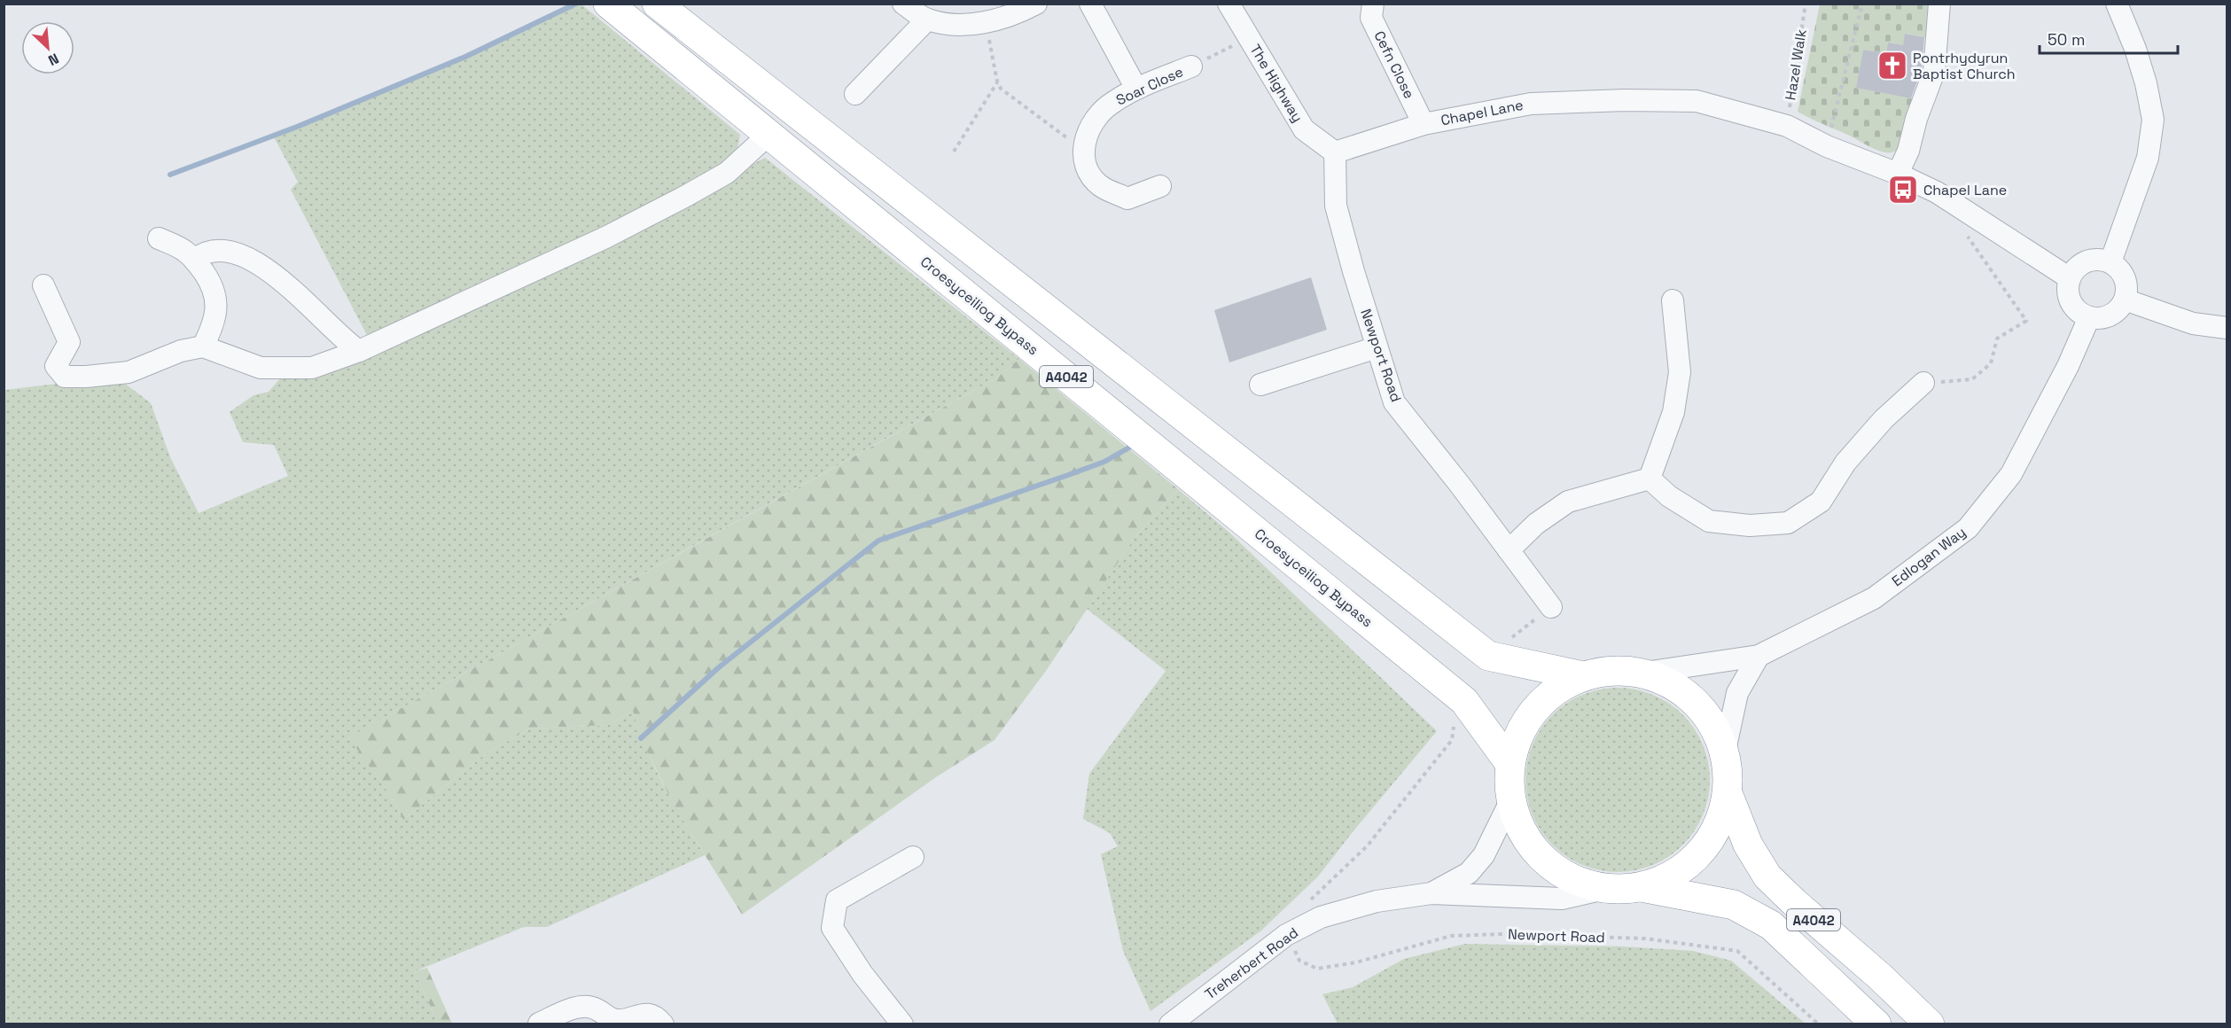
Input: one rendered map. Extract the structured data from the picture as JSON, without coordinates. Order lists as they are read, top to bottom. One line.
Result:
{"streets":{"highway":["Croesyceiliog Bypass","A4042"],"street":["Cefn Close","The Highway","Soar Close","Chapel Lane","Newport Road","Edlogan Way","Treherbert Road"],"path":["Hazel Walk"]},"crossings":[["Cefn Close","Chapel Lane"],["Hazel Walk","Chapel Lane"],["The Highway","Chapel Lane"],["The Highway","Newport Road"],["Chapel Lane","Newport Road"],["Chapel Lane","Edlogan Way"],["Newport Road","Treherbert Road"]],"places":{"church":["Pontrhydyrun Baptist Church"],"bus stop":["Chapel Lane"]},"scale_bar":"50 m","north":"bottom right"}
